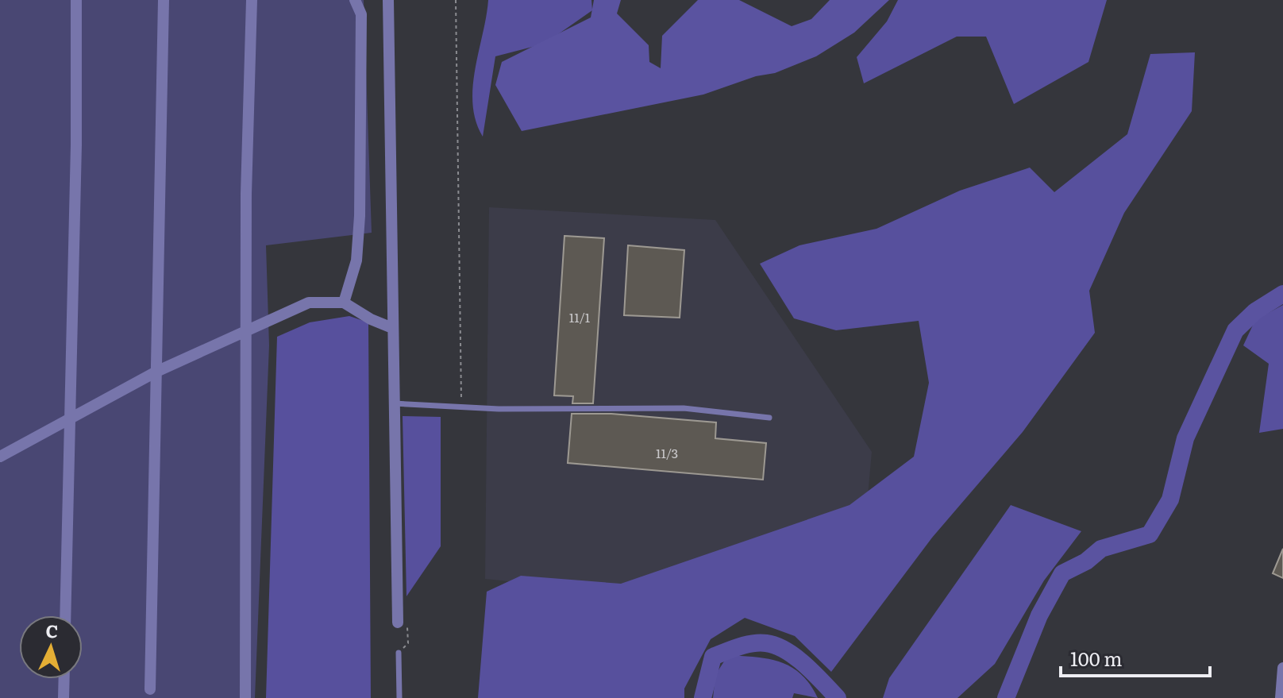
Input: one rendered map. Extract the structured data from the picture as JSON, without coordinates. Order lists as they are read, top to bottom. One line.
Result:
{"house_numbers":["11/1","11/3"],"scale_bar":"100 m","north":"top"}
